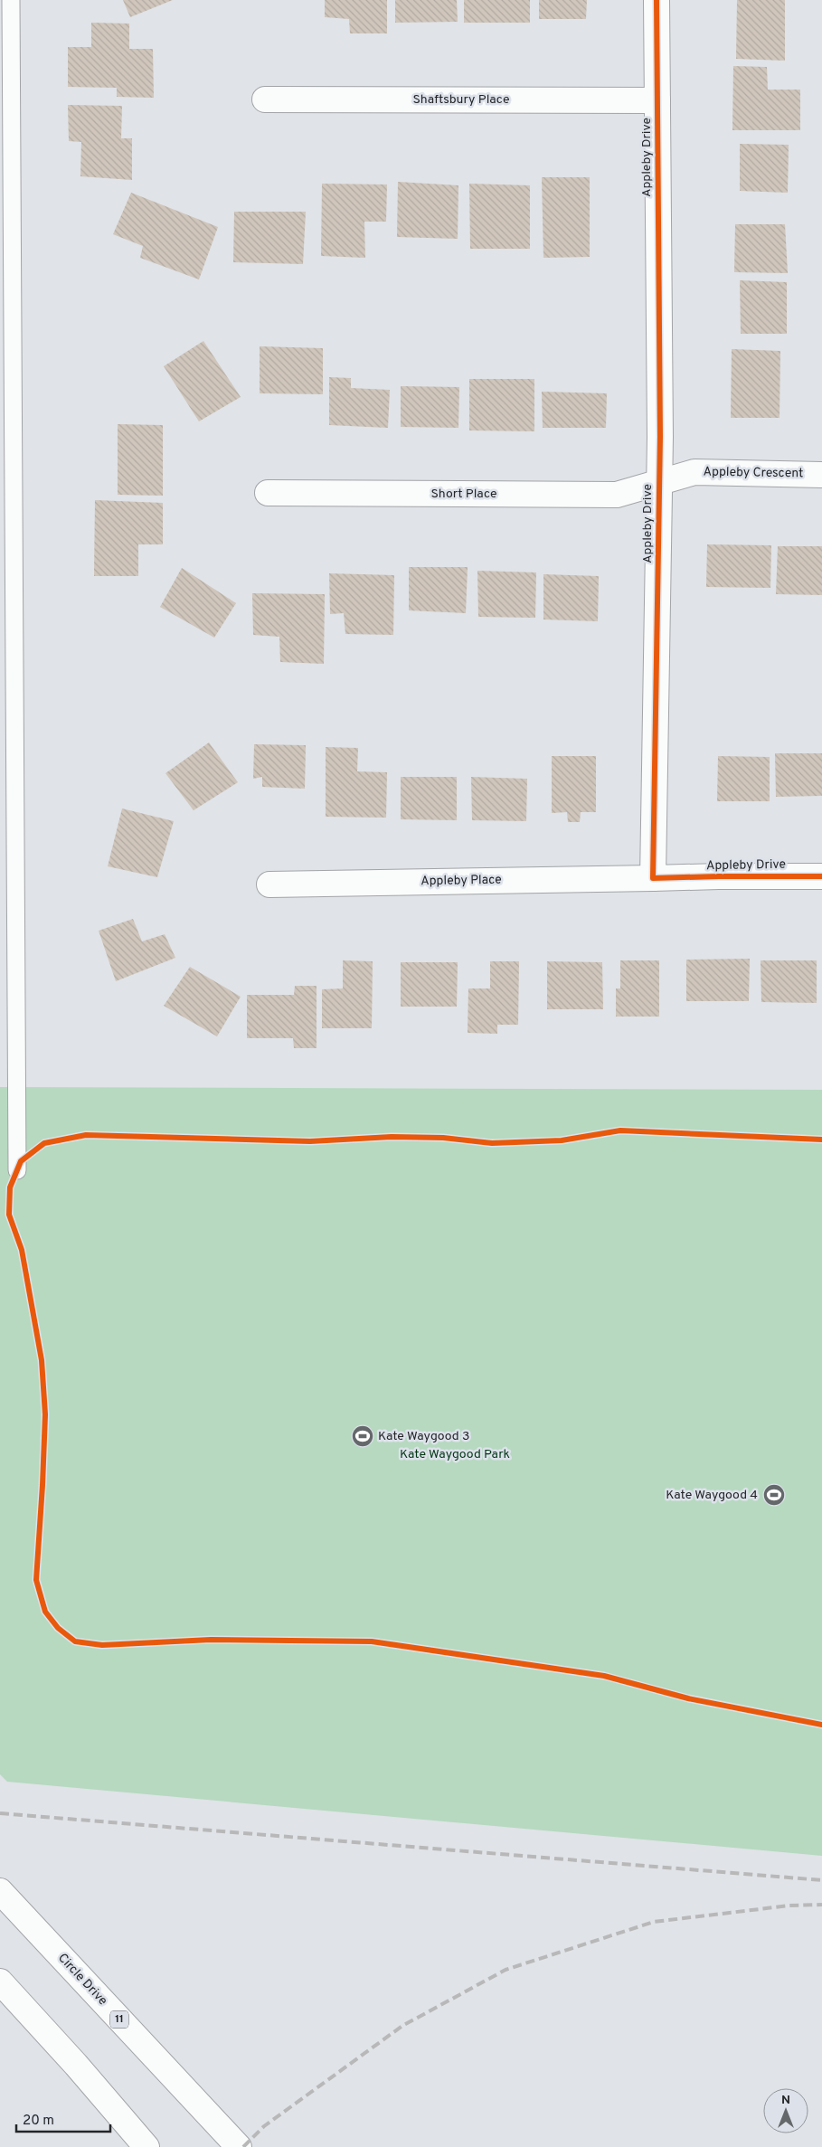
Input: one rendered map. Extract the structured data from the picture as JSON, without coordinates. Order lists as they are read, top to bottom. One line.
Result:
{"streets":{"main road":["Shaftsbury Place","Appleby Drive","Appleby Crescent","Short Place","Appleby Place","Circle Drive","11"]},"crossings":[["Shaftsbury Place","Appleby Drive"],["Appleby Drive","Appleby Crescent"],["Appleby Drive","Short Place"],["Appleby Drive","Appleby Place"],["Appleby Crescent","Short Place"]],"parks":["Kate Waygood Park"],"places":{"sports":["Kate Waygood 3","Kate Waygood 4"]},"scale_bar":"20 m","north":"top"}
